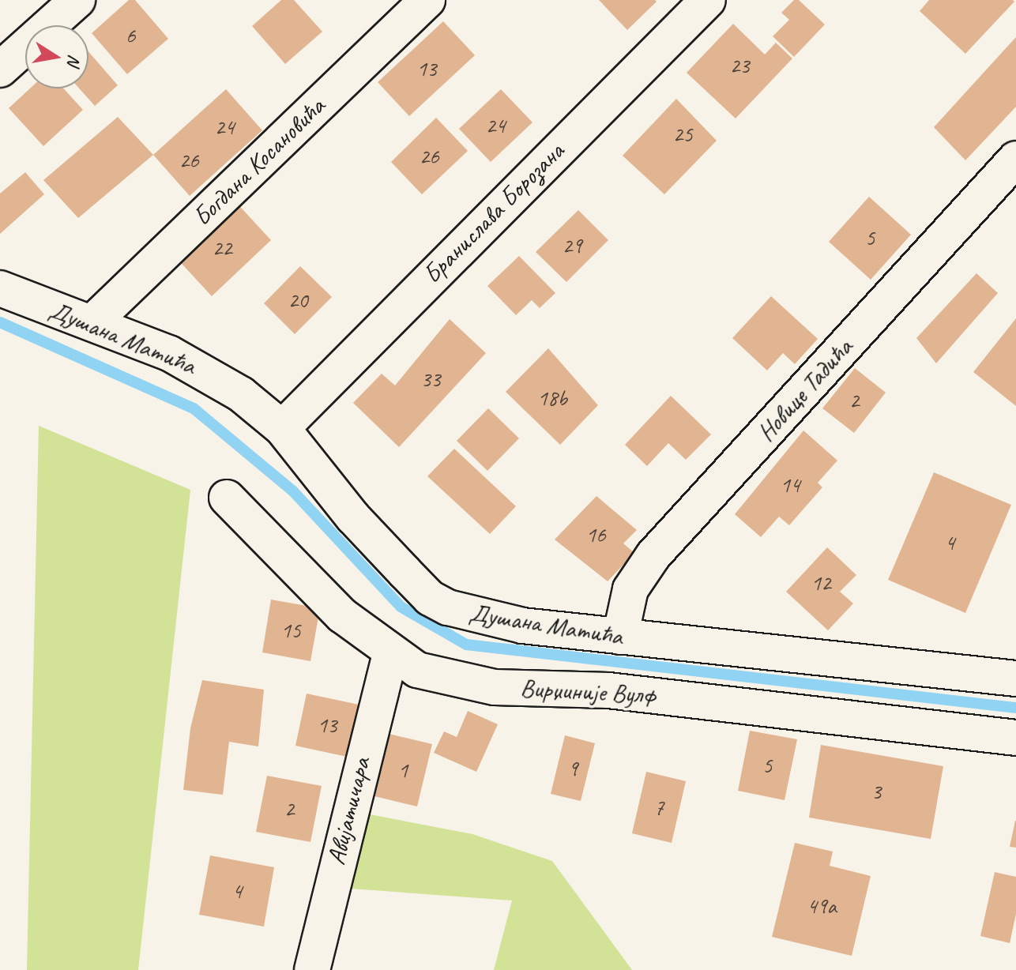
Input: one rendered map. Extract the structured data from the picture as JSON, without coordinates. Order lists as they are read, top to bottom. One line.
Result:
{"streets":{"street":["Богдана Косановића","Бранислава Борозана","Душана Матића","Новице Тадића","Вирџиније Вулф","Авијатичара"]},"crossings":[["Богдана Косановића","Душана Матића"],["Бранислава Борозана","Душана Матића"],["Душана Матића","Новице Тадића"],["Вирџиније Вулф","Авијатичара"]],"house_numbers":["6","23","13","24","24","25","26","26","5","29","22","20","33","18b","2","14","16","4","12","15","13","5","9","1","3","7","2","4","49a"],"north":"right"}
